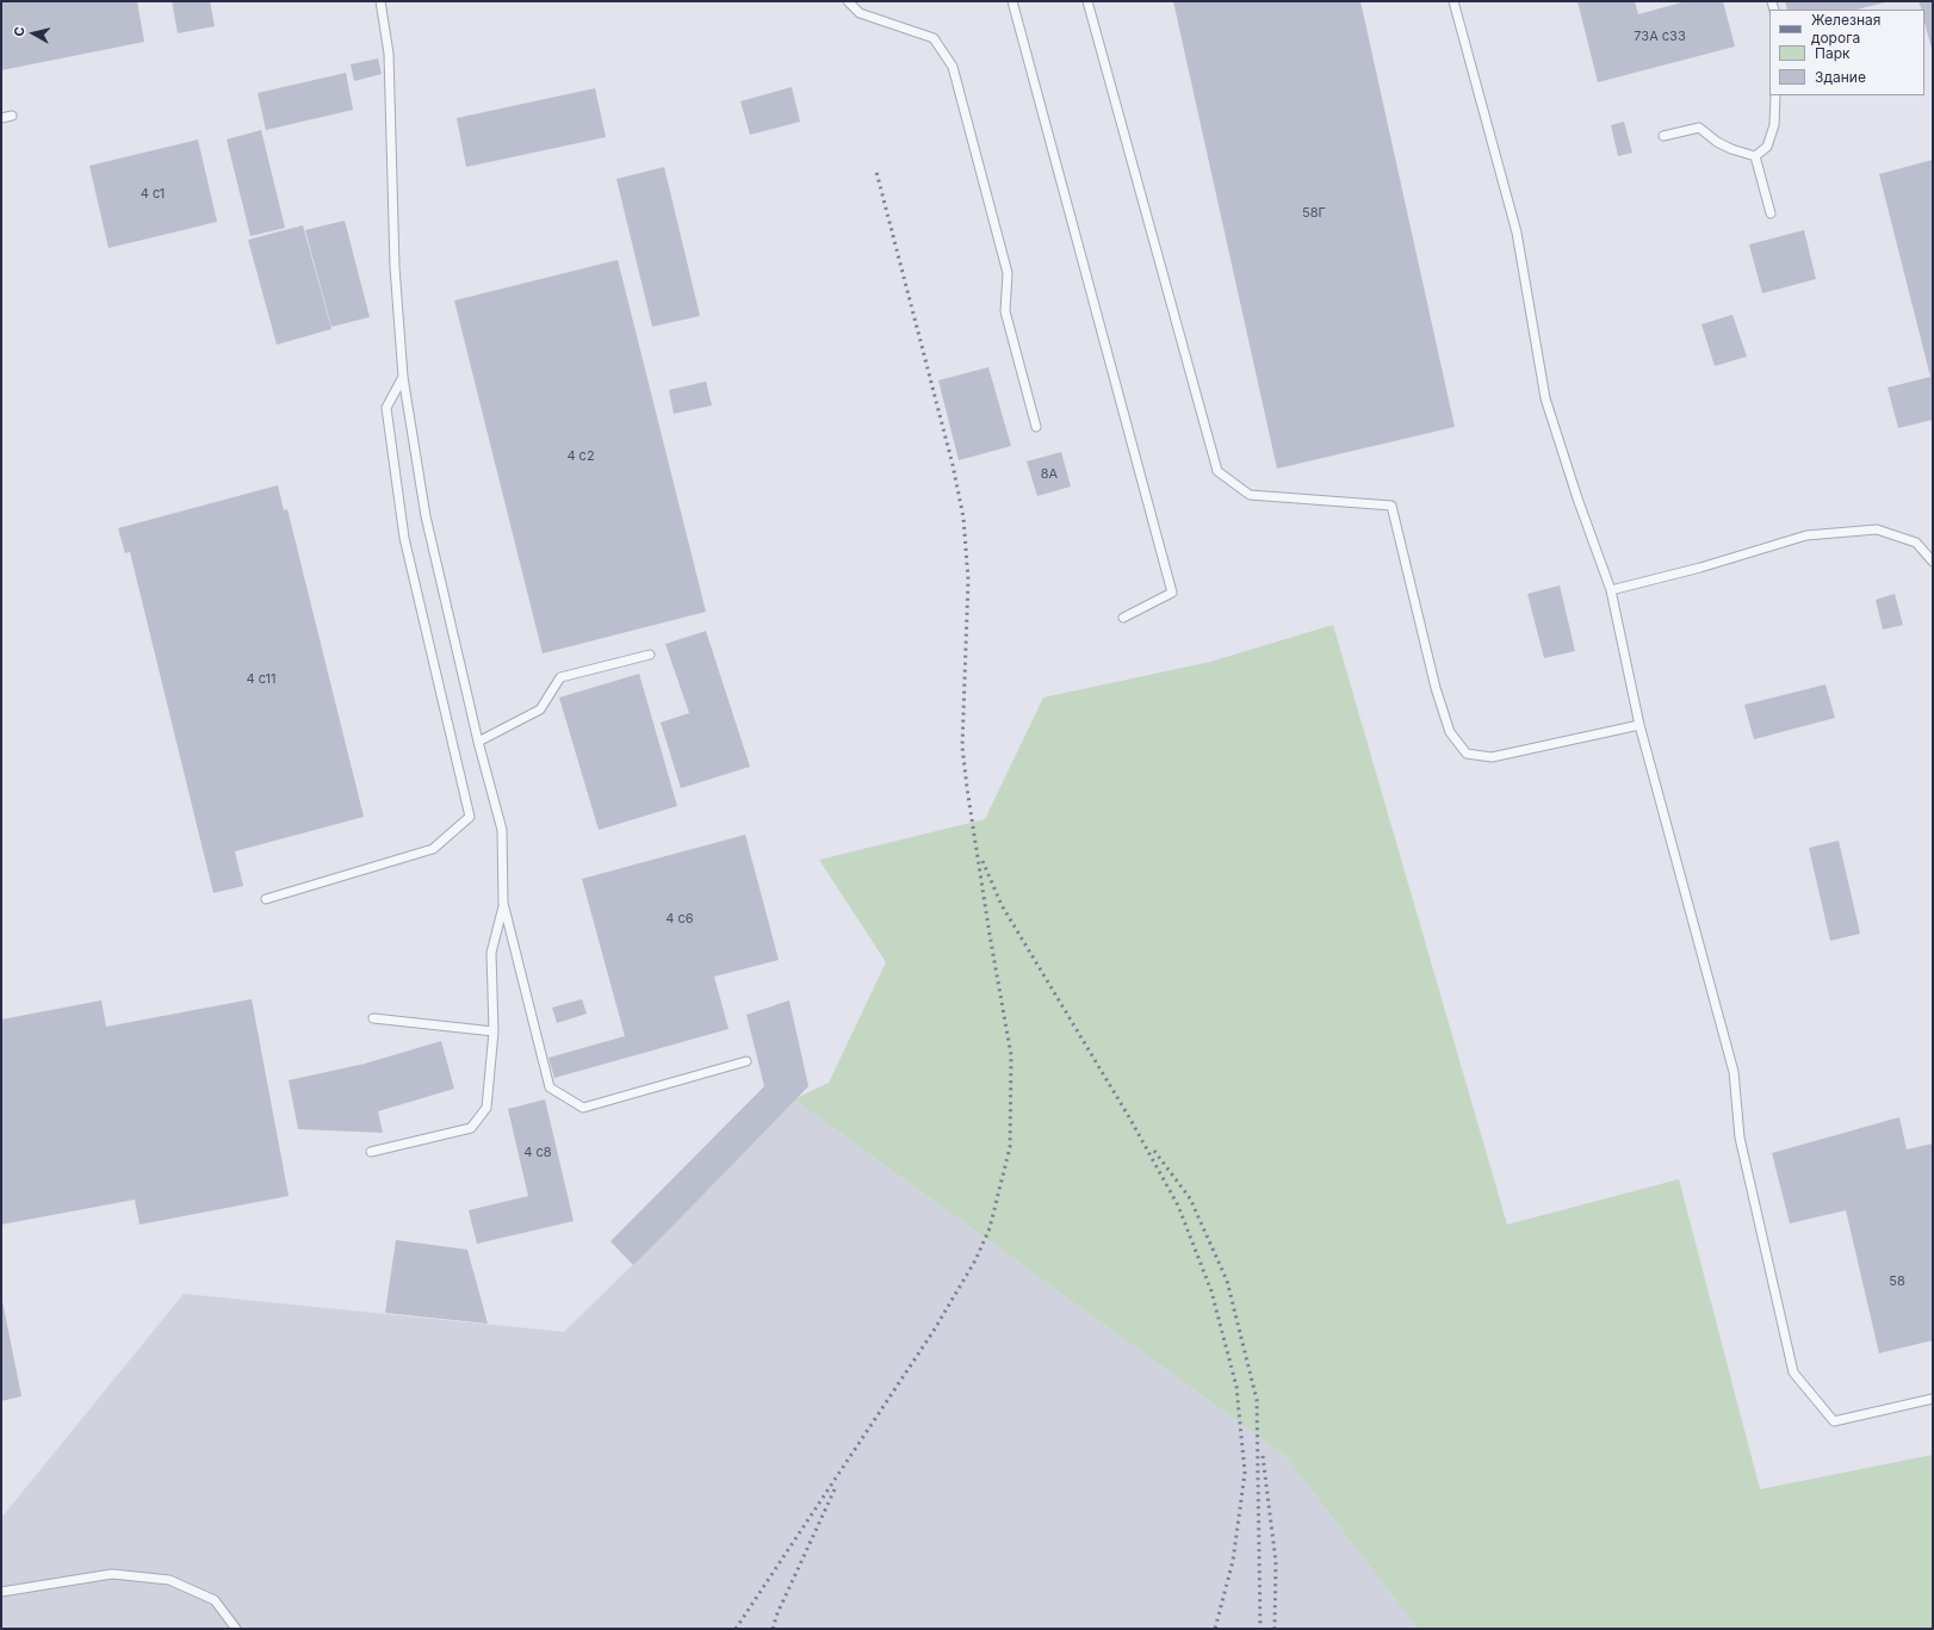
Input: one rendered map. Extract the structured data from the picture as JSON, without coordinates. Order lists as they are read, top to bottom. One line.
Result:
{"house_numbers":["73А с33","4 с1","58Г","4 с2","8А","4 с11","4 с6","4 с8","58"],"legend":["Железная дорога","Парк","Здание"],"north":"left"}
